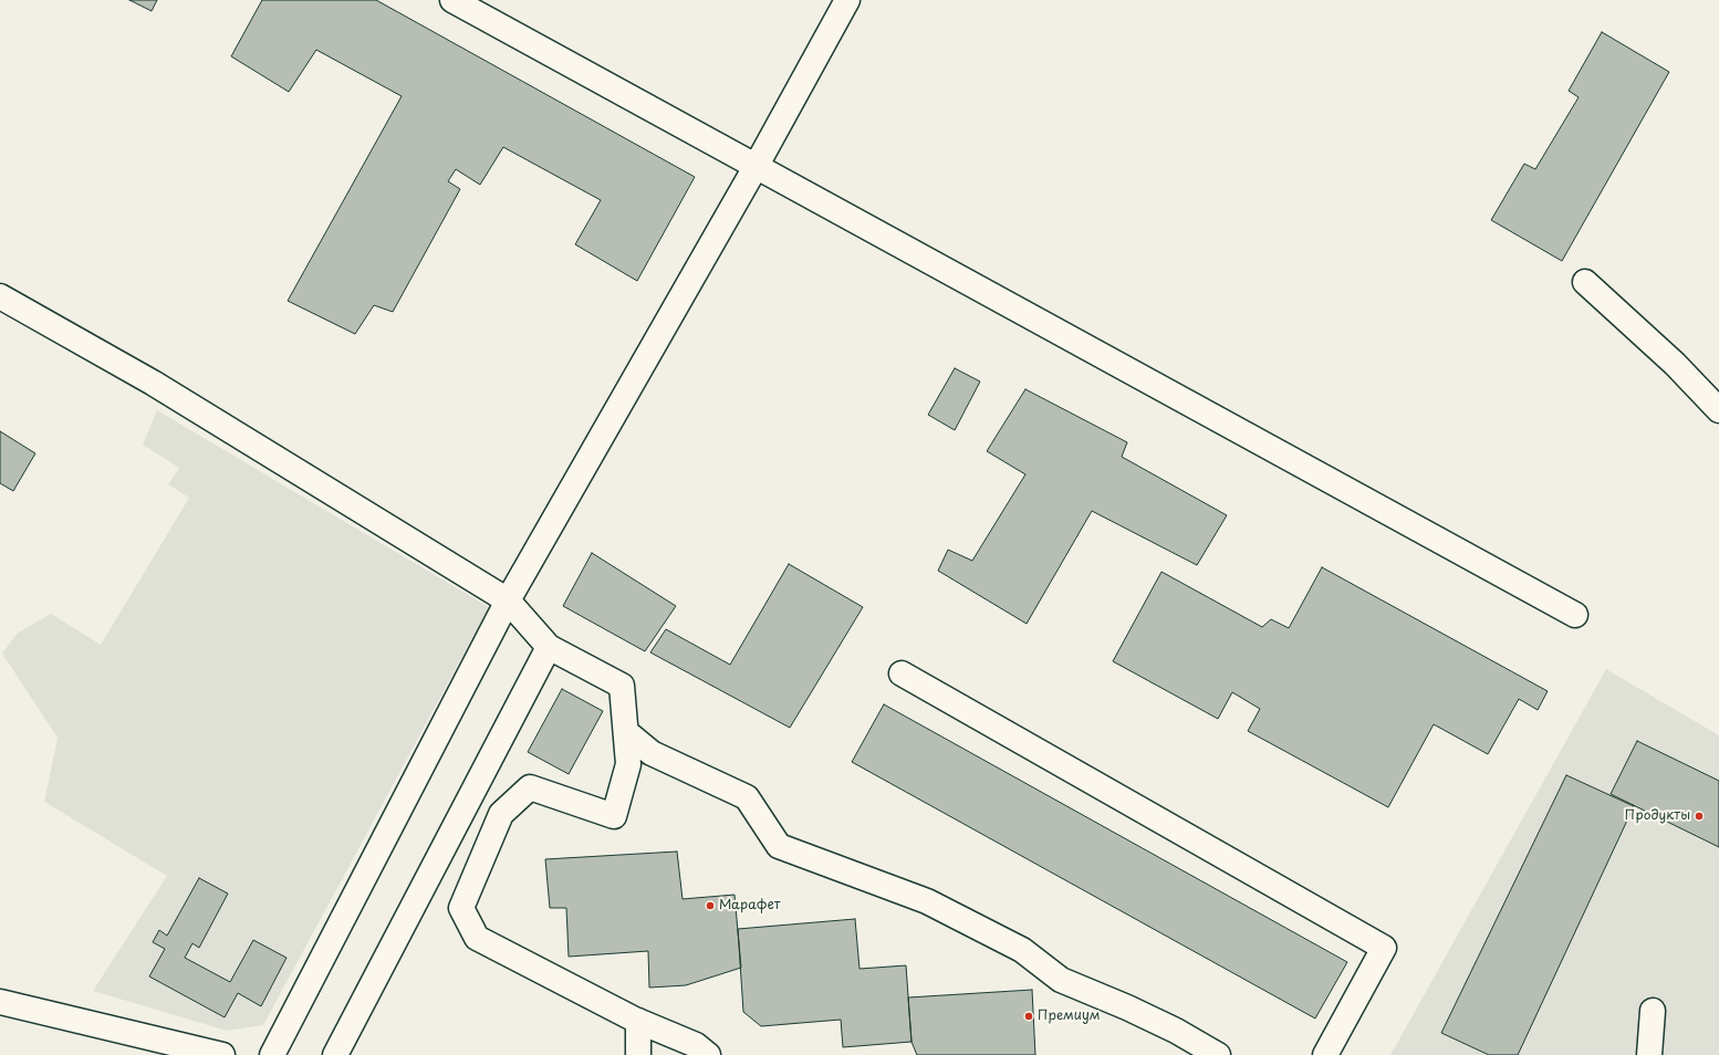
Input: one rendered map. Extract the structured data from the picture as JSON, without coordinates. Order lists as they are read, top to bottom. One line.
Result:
{"places":["Продукты","Марафет","Премиум"]}
